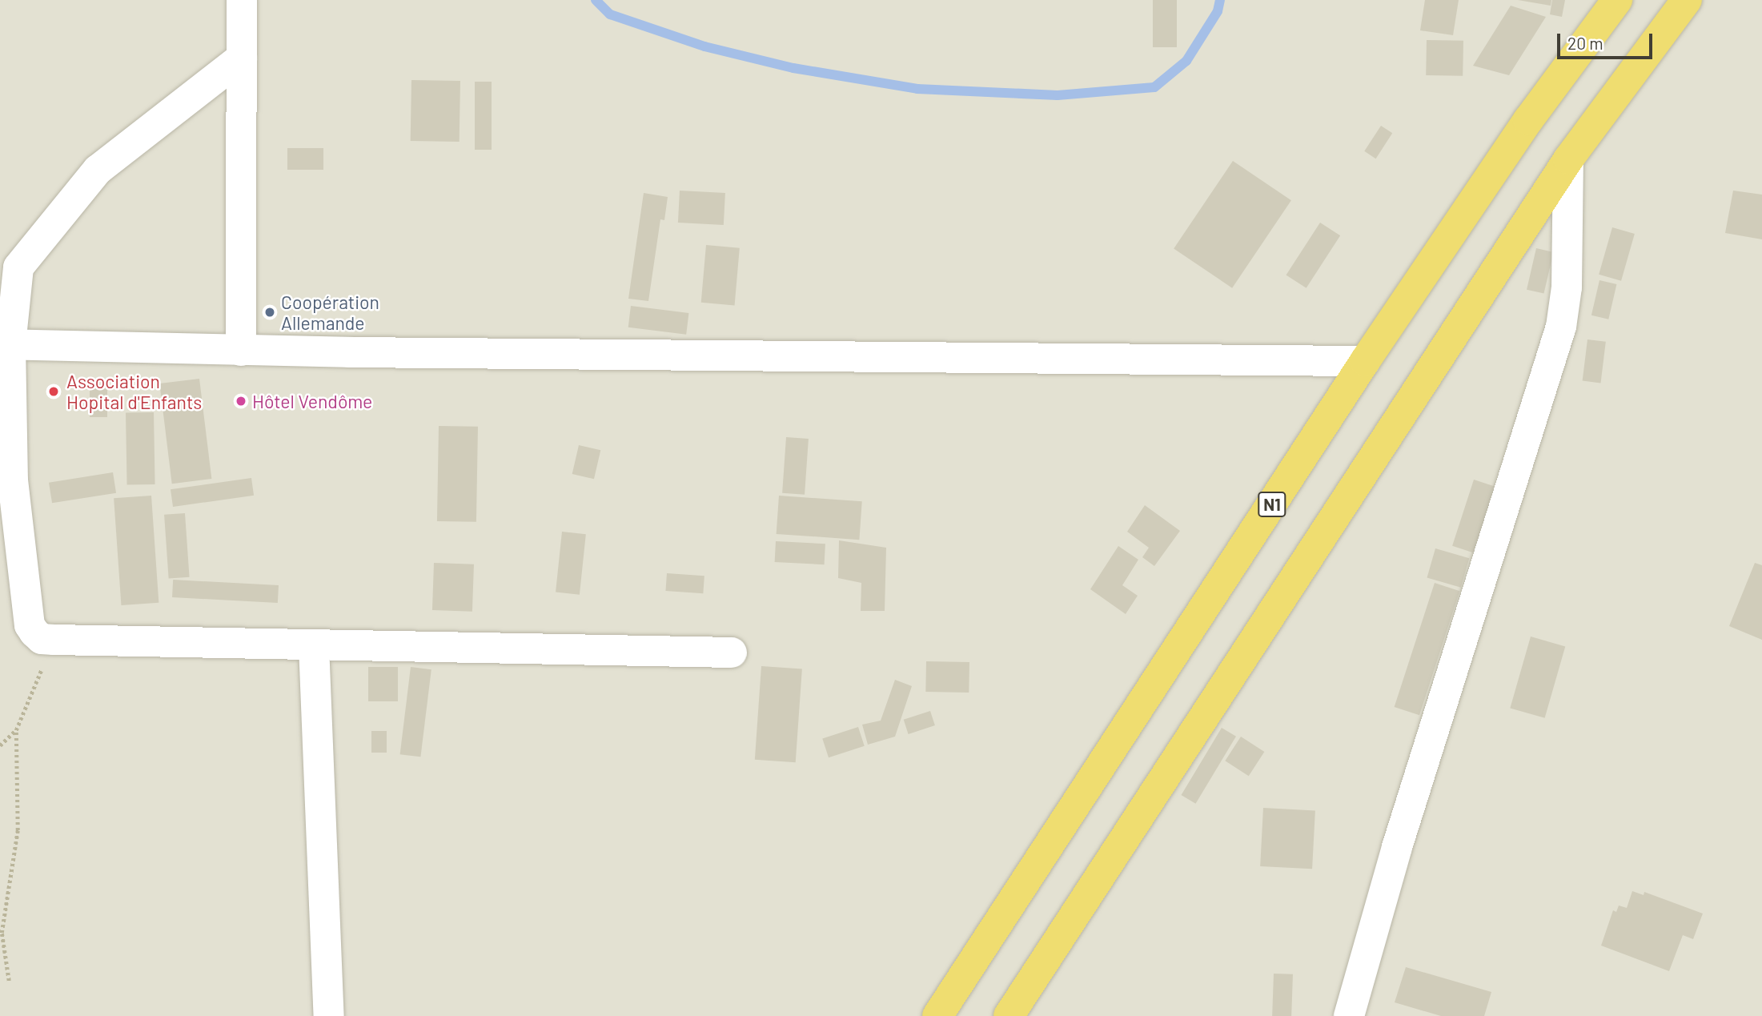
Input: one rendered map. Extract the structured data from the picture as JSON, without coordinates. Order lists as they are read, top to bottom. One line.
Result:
{"streets":{"highway":["N1"]},"places":["Coopération Allemande","Association Hopital d'Enfants","Hôtel Vendôme"],"scale_bar":"20 m"}
